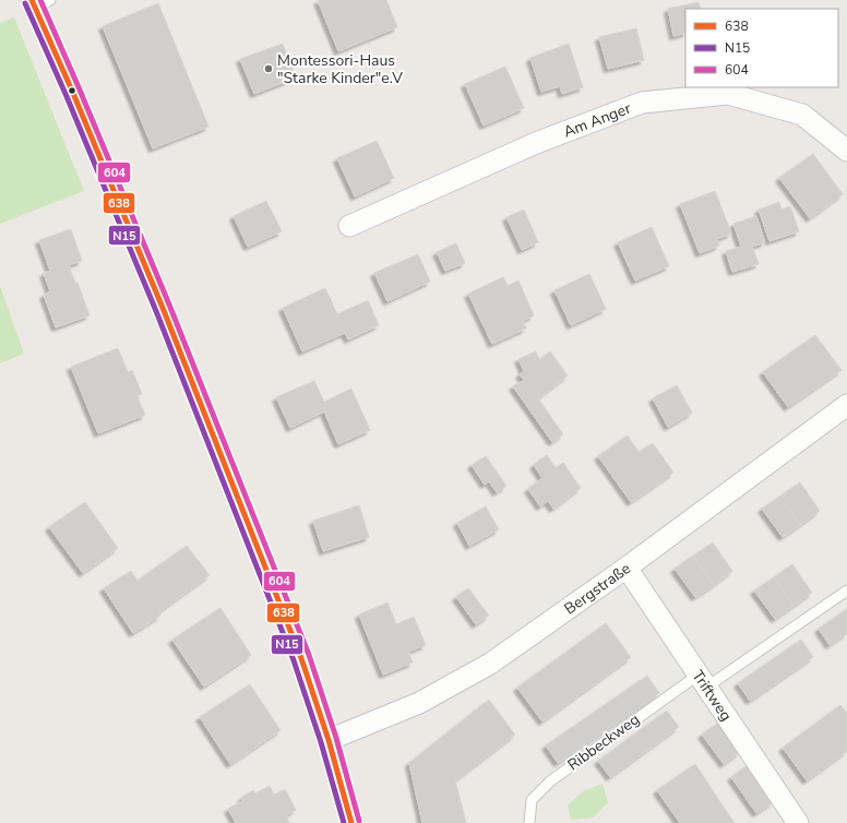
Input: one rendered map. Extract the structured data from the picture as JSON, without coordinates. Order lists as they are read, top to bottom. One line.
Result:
{"streets":{"street":["Am Anger","Bergstraße","Triftweg"],"lane":["Ribbeckweg"]},"crossings":[["Bergstraße","Triftweg"],["Triftweg","Ribbeckweg"]],"places":["Montessori-Haus \"Starke Kinder\"e.V"],"lines":["transit line 638","transit line 604","transit line N15"],"legend":["638","N15","604"]}
